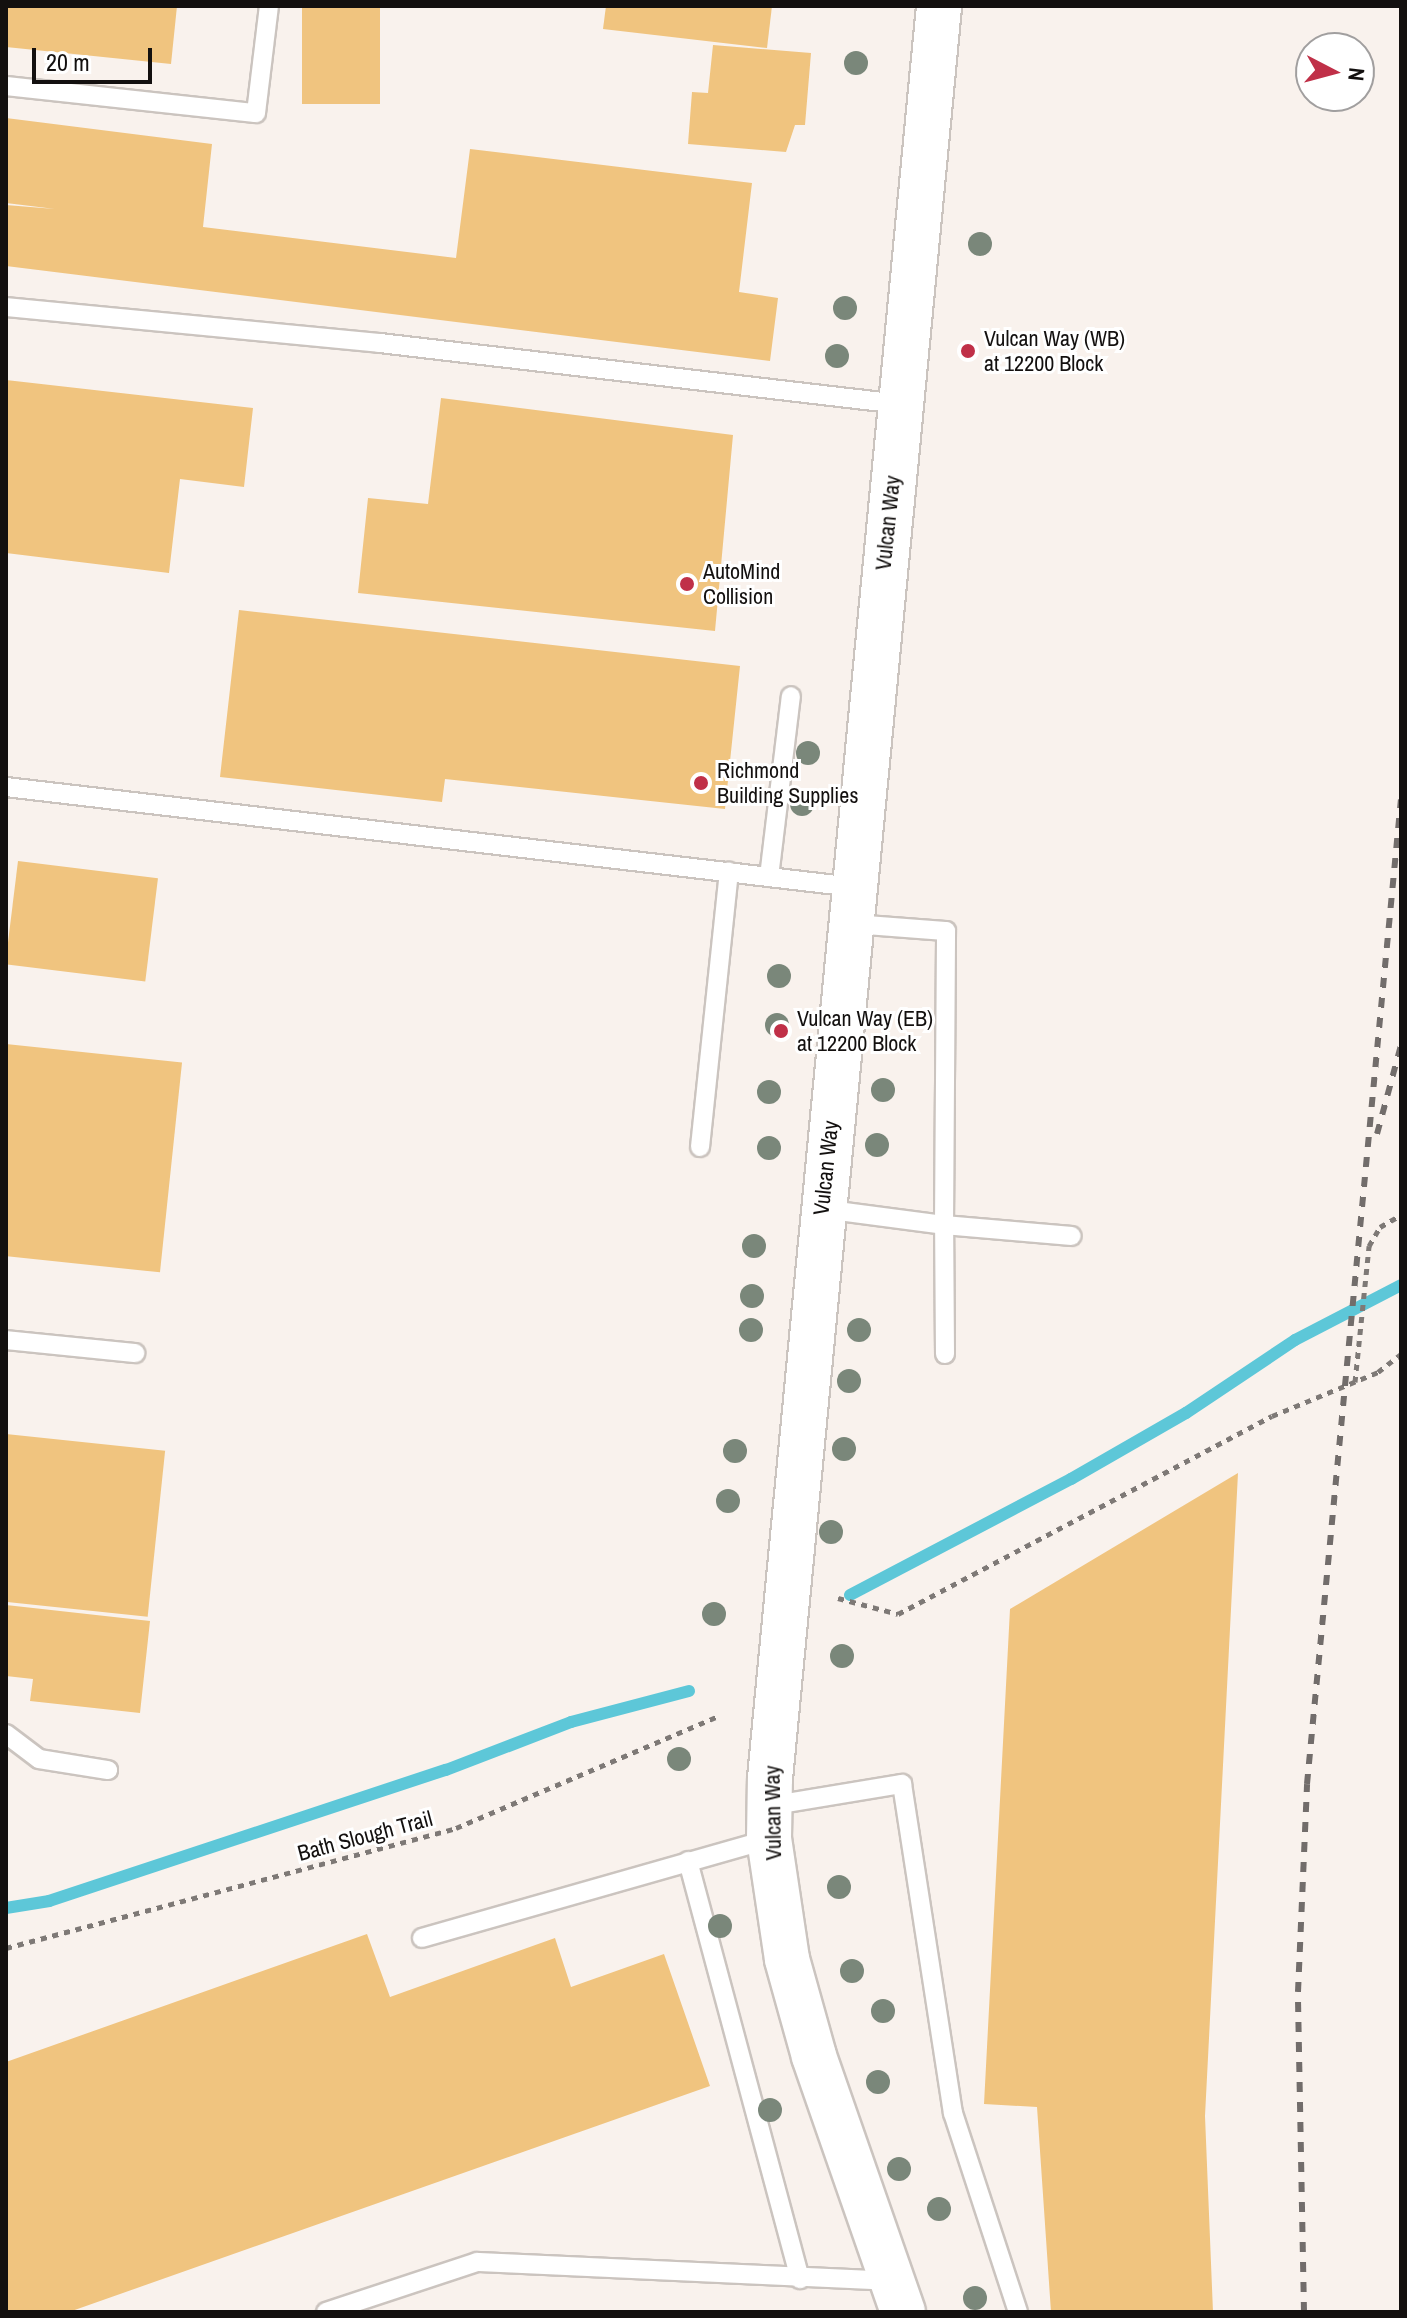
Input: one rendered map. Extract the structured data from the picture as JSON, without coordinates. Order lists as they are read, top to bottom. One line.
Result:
{"streets":{"street":["Vulcan Way"],"path":["Bath Slough Trail"]},"places":["Vulcan Way (WB) at 12200 Block","AutoMind Collision","Richmond Building Supplies","Vulcan Way (EB) at 12200 Block"],"scale_bar":"20 m","north":"right"}
